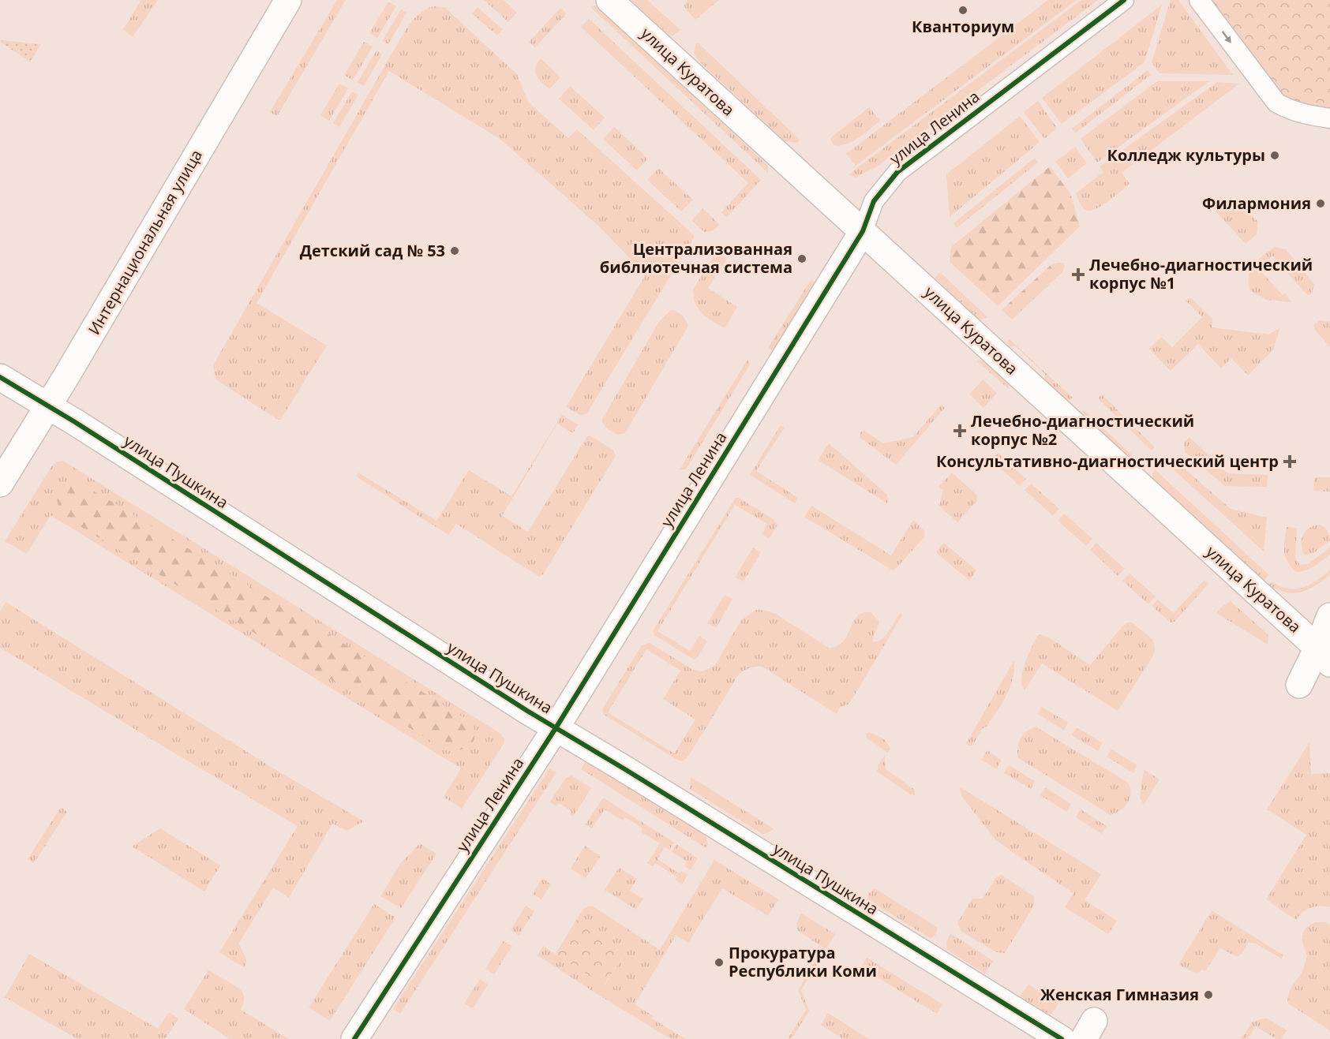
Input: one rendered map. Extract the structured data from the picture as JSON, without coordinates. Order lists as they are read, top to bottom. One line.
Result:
{"streets":{"street":["улица Куратова","улица Ленина","Интернациональная улица","улица Пушкина"]},"crossings":[["улица Куратова","улица Ленина"],["улица Ленина","улица Пушкина"],["Интернациональная улица","улица Пушкина"]],"places":{"other":["Кванториум","Колледж культуры","Филармония","Детский сад № 53","Централизованная библиотечная система","Прокуратура Республики Коми","Женская Гимназия"],"health":["Лечебно-диагностический корпус №1","Лечебно-диагностический корпус №2","Консультативно-диагностический центр"]}}
